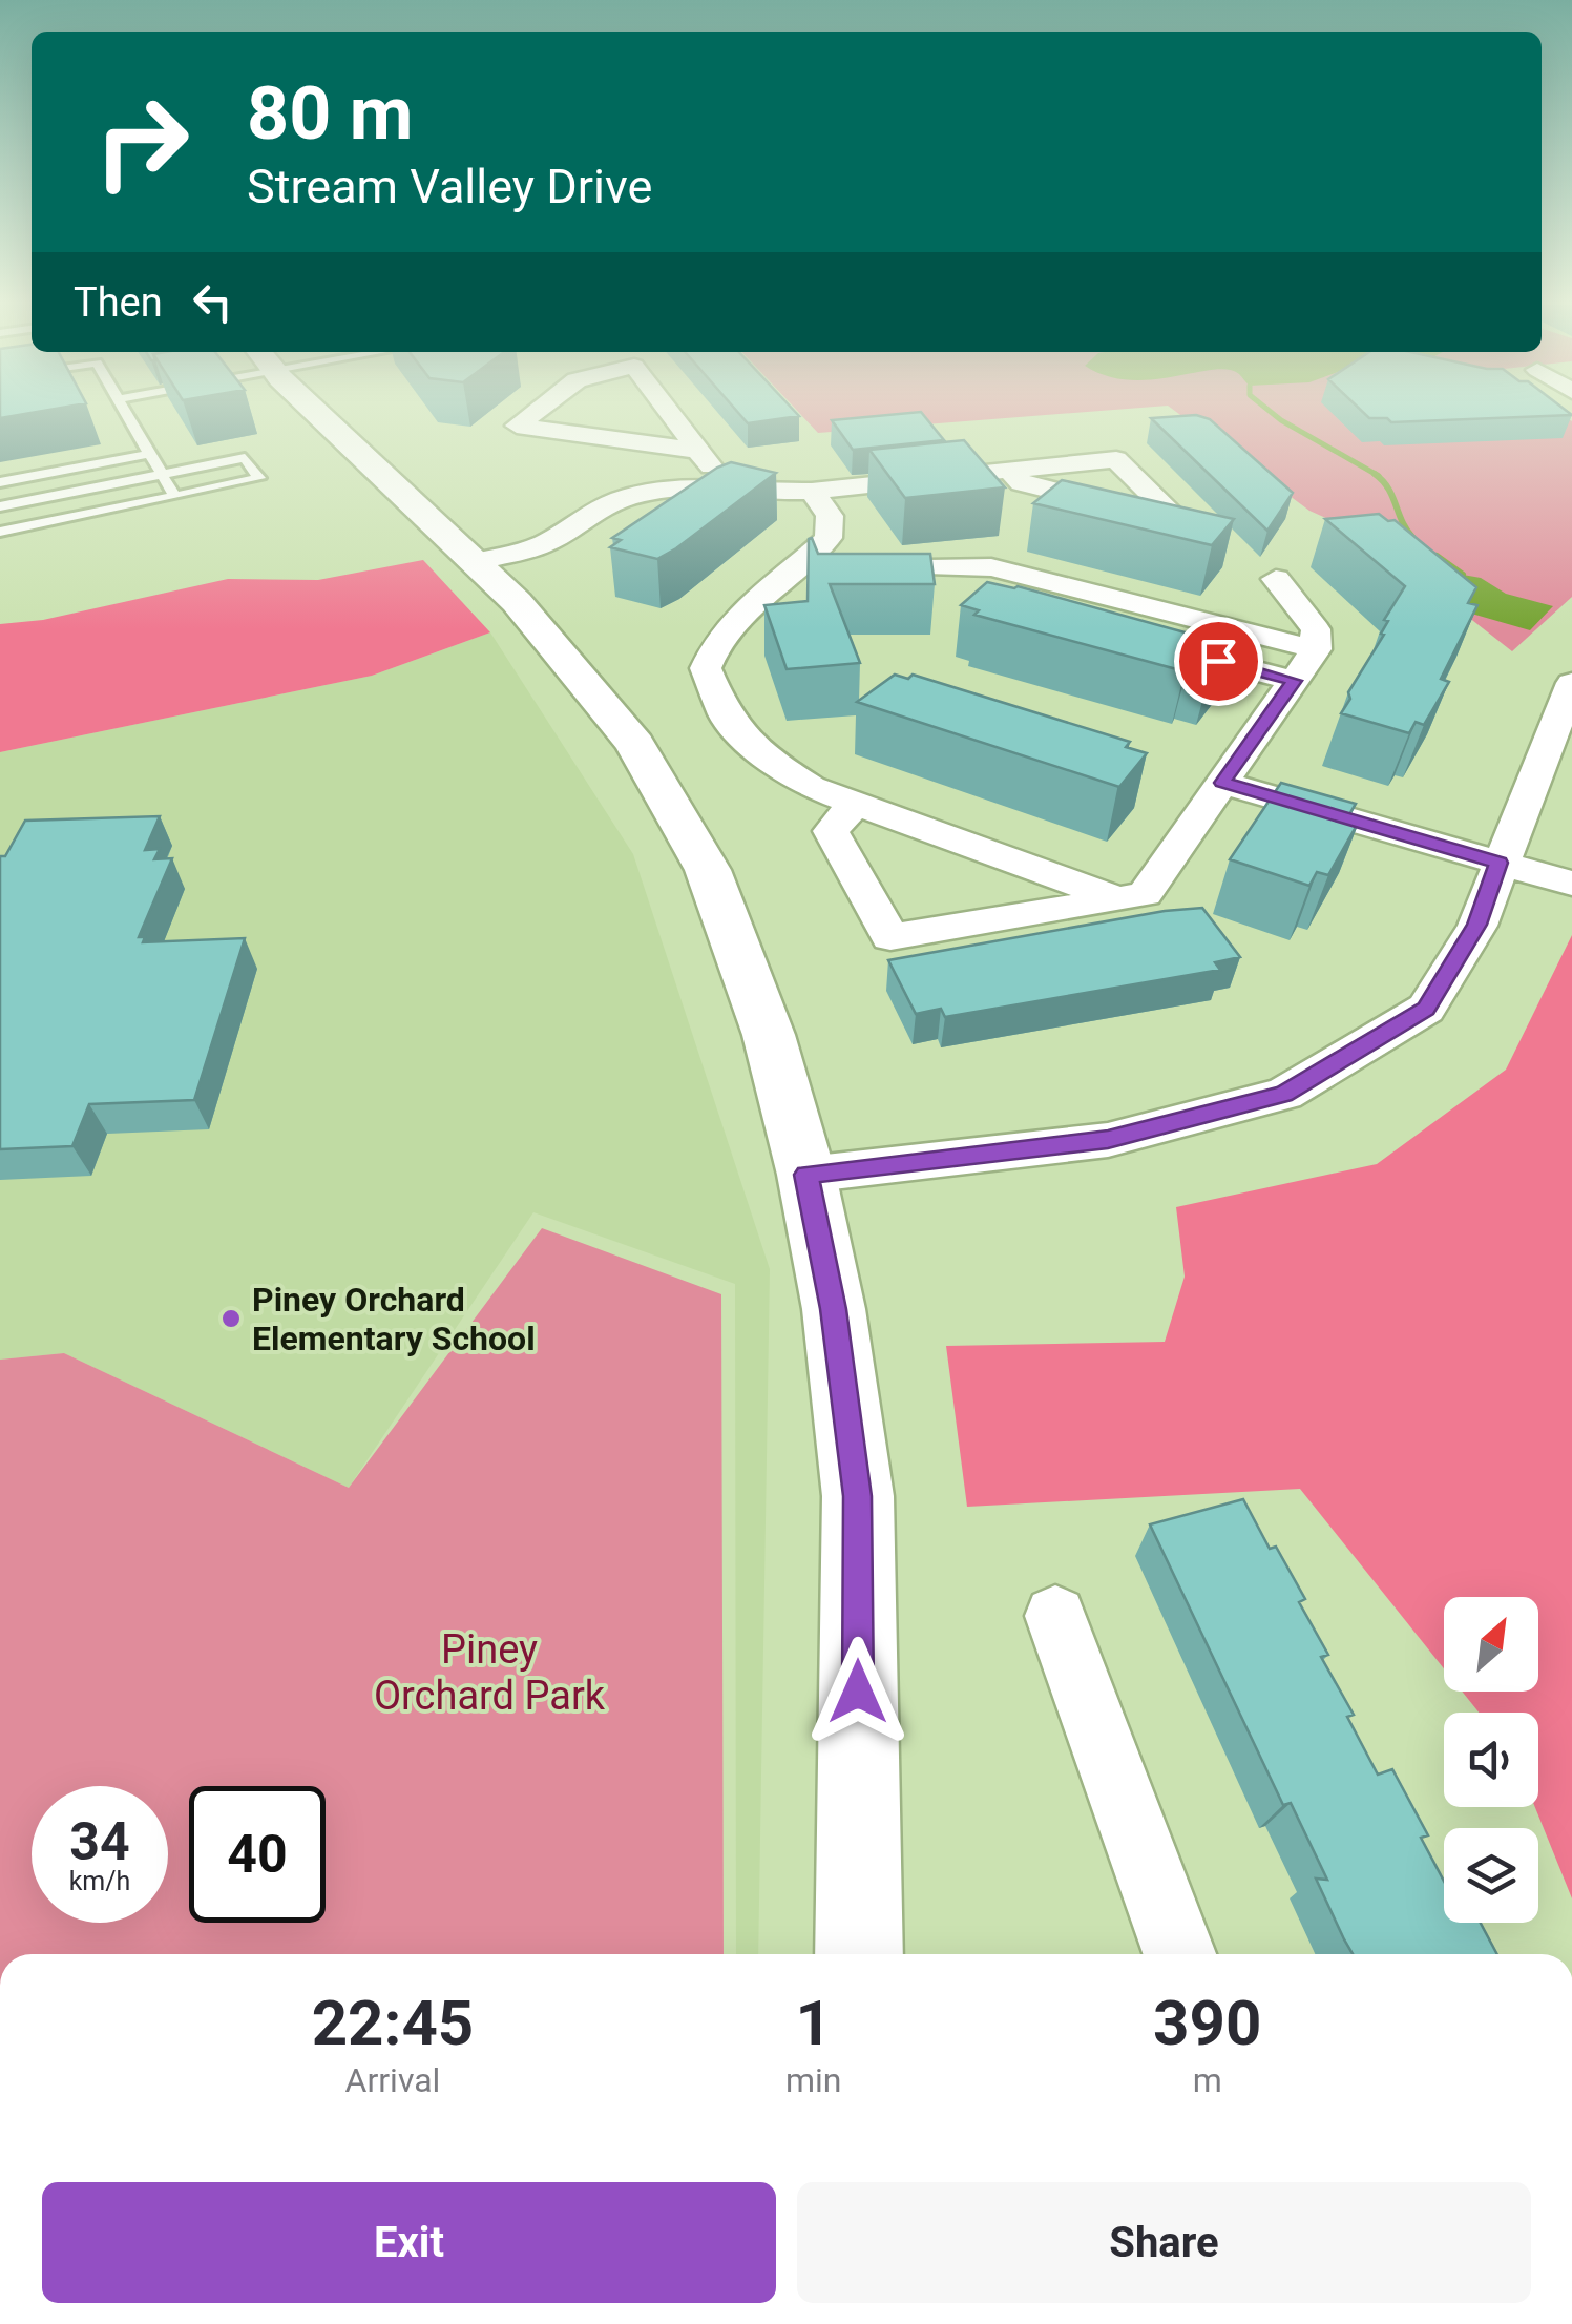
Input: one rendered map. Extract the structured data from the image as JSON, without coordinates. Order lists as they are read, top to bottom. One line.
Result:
{"parks":["Piney Orchard Park"],"places":["Piney Orchard Elementary School"],"north":"top right","page":{"turn":["80 m","Stream Valley Drive"],"then":"Then","speed":"34 km/h","limit":"40","eta":["22:45","Arrival","1","min","390","m"],"buttons":["Exit","Share"]}}
